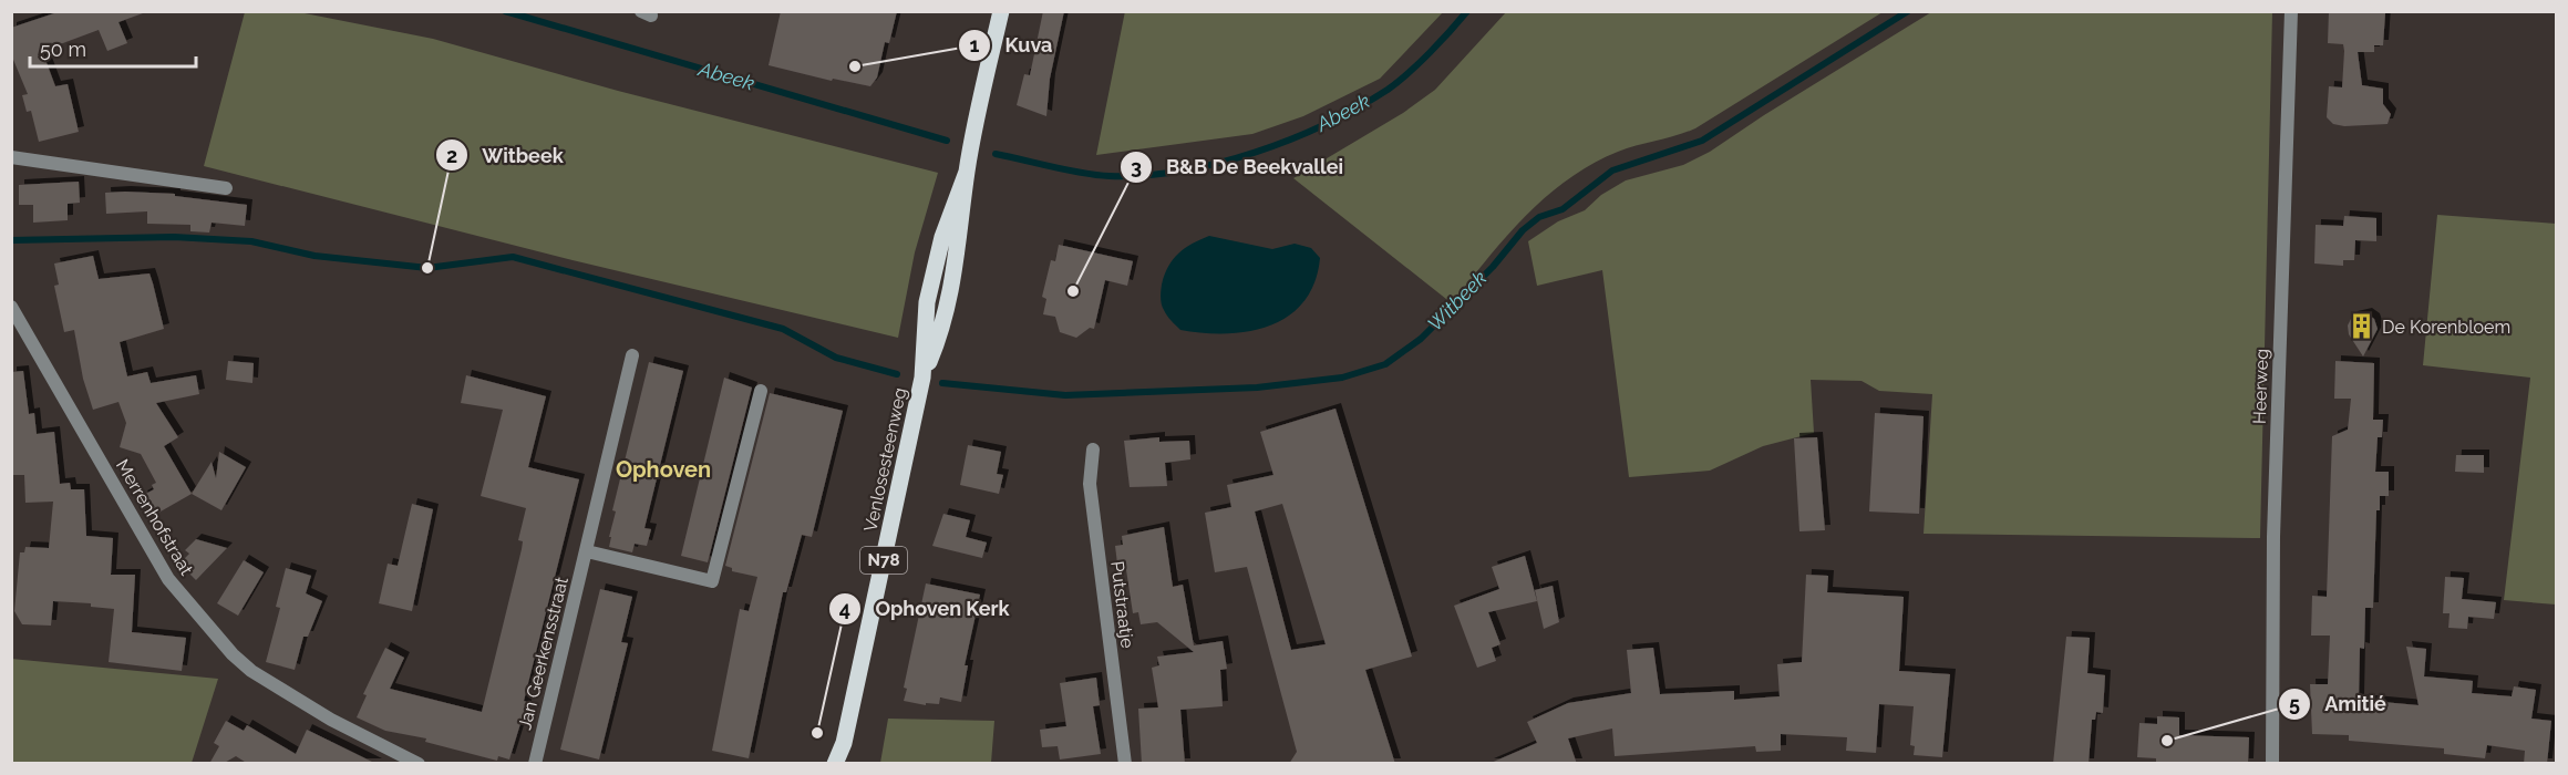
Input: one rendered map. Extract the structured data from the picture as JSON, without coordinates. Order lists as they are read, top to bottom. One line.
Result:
{"streets":{"main road":["Venlosesteenweg","N78"],"street":["Heerweg","Merrenhofstraat","Putstraatje","Jan Geerkensstraat"]},"districts":["Ophoven"],"water":["Abeek","Witbeek"],"places":{"other":["Kuva","Witbeek","B&B De Beekvallei","Ophoven Kerk","Amitié"],"building":["De Korenbloem"]},"scale_bar":"50 m"}
